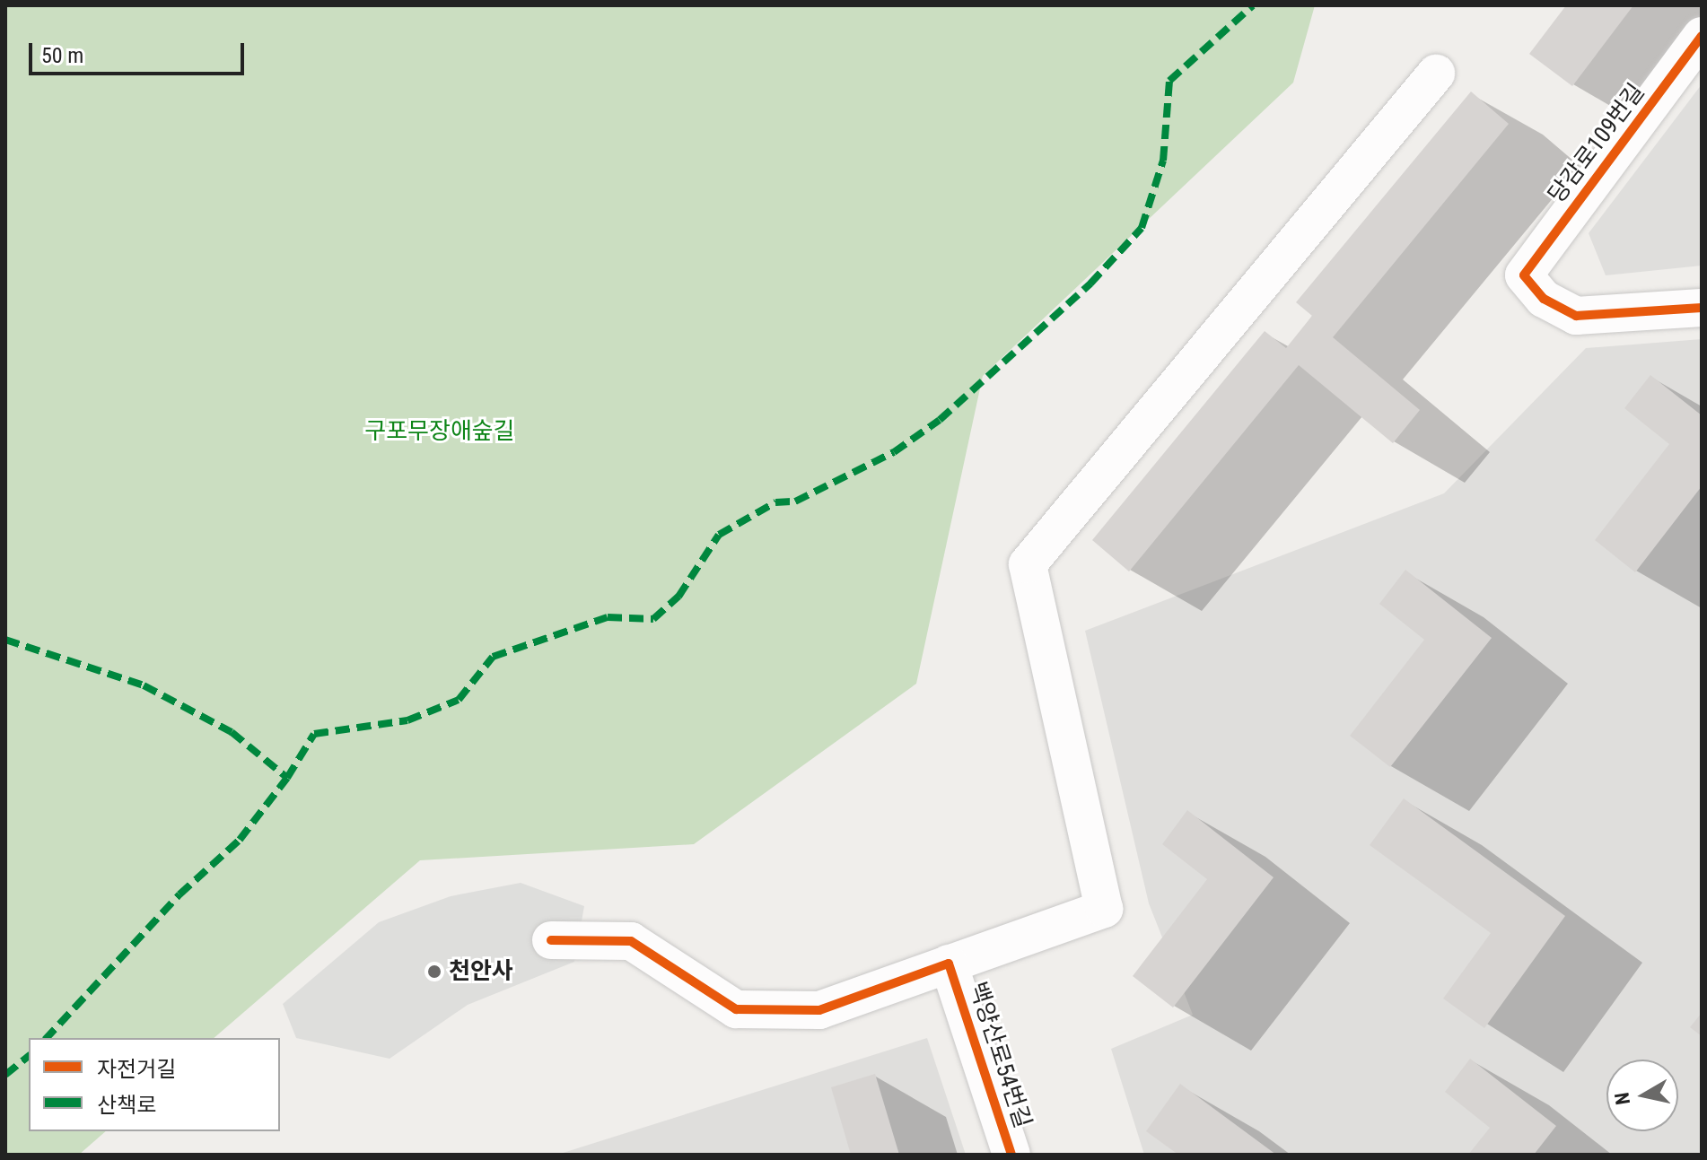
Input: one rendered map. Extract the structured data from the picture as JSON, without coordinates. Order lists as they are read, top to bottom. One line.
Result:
{"streets":{"street":["당감로109번길","백양산로54번길"]},"parks":["구포무장애숲길"],"places":["천안사"],"legend":["자전거길","산책로"],"scale_bar":"50 m","north":"left"}
